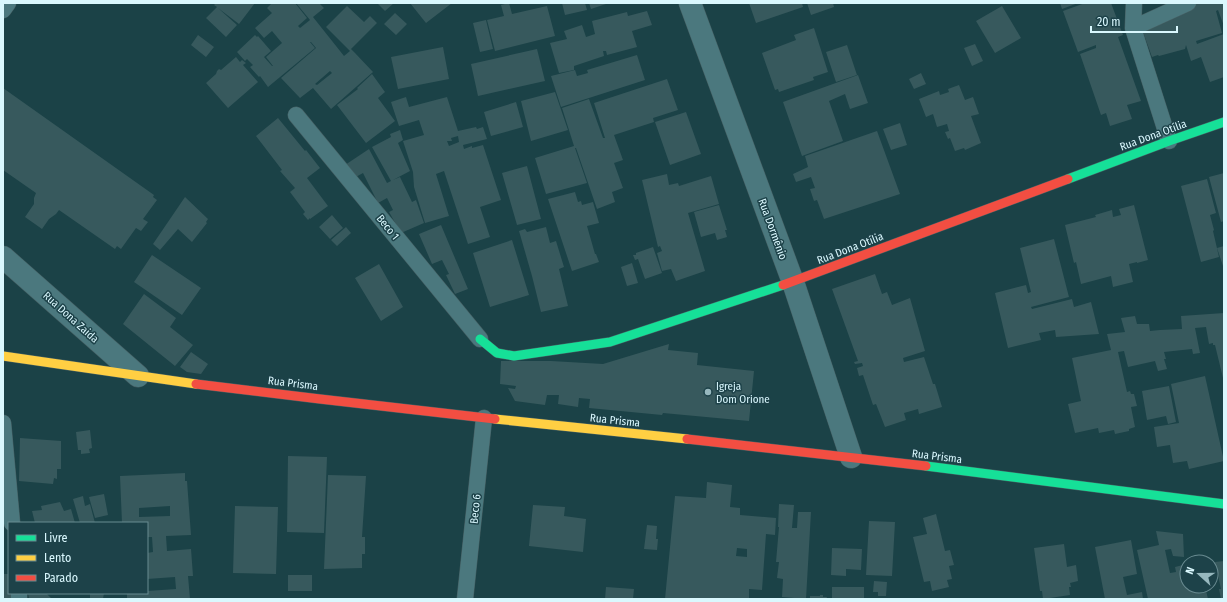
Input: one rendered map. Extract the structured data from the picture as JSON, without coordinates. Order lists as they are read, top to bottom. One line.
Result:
{"streets":{"street":["Rua Dona Otília","Rua Dormênio","Rua Dona Zaida","Rua Prisma"],"lane":["Beco 1","Beco 6"]},"crossings":[["Rua Dona Otília","Beco 1"],["Rua Dona Otília","Rua Dormênio"],["Rua Dormênio","Rua Prisma"],["Rua Dona Zaida","Rua Prisma"],["Rua Prisma","Beco 6"]],"places":["Igreja Dom Orione"],"legend":["Livre","Lento","Parado"],"scale_bar":"20 m","north":"left"}
